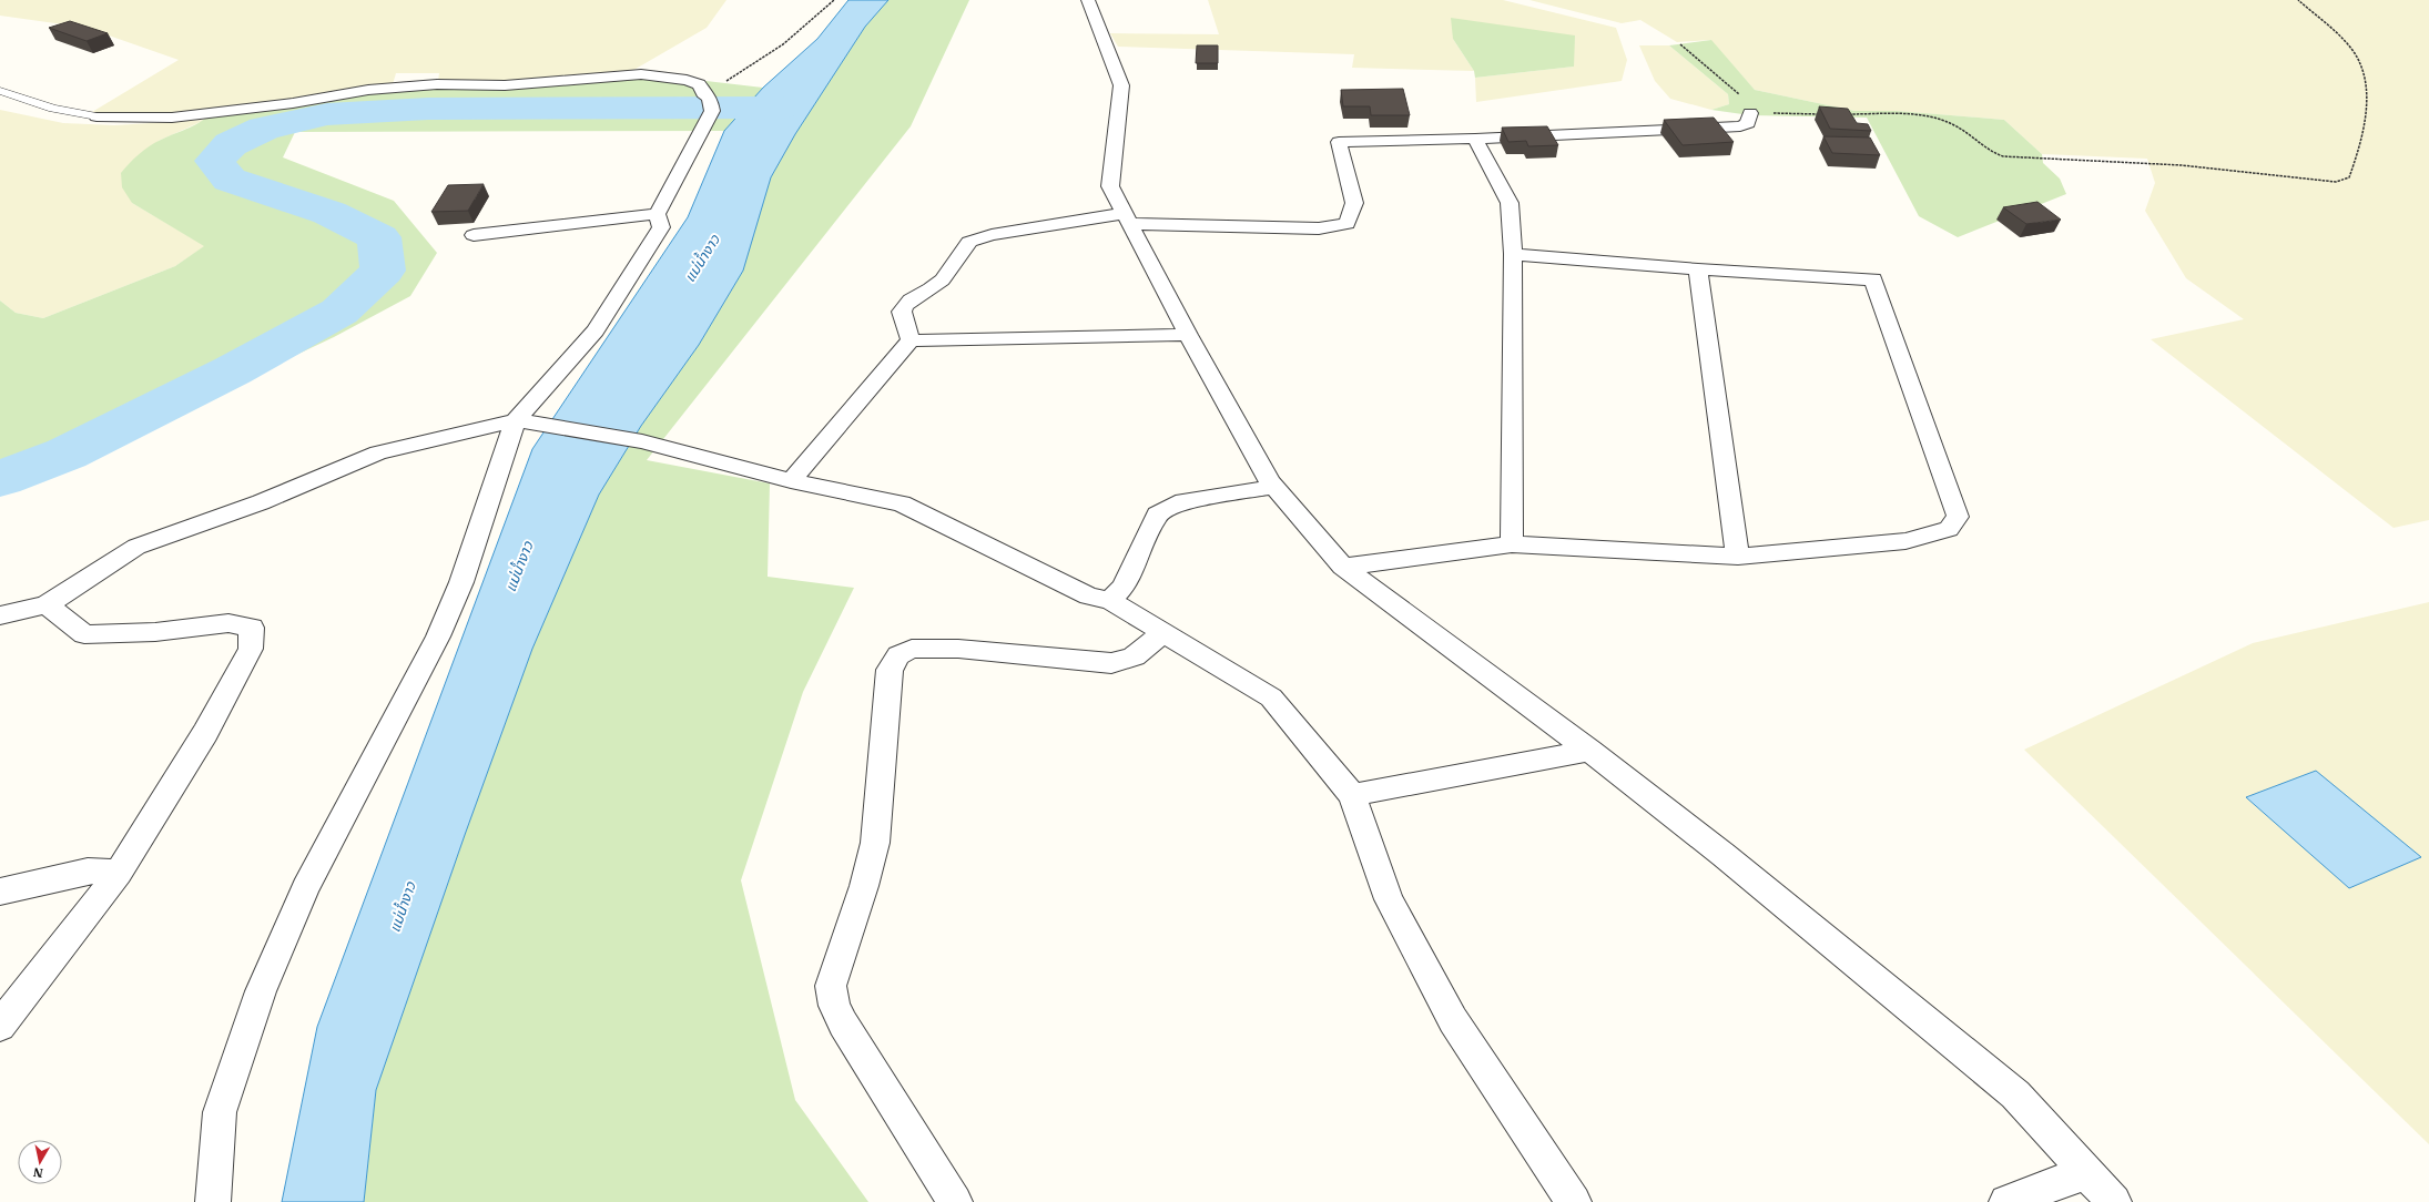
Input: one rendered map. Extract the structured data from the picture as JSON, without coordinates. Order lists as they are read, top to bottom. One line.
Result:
{"water":["แม่น้ำงาว"],"north":"bottom"}
